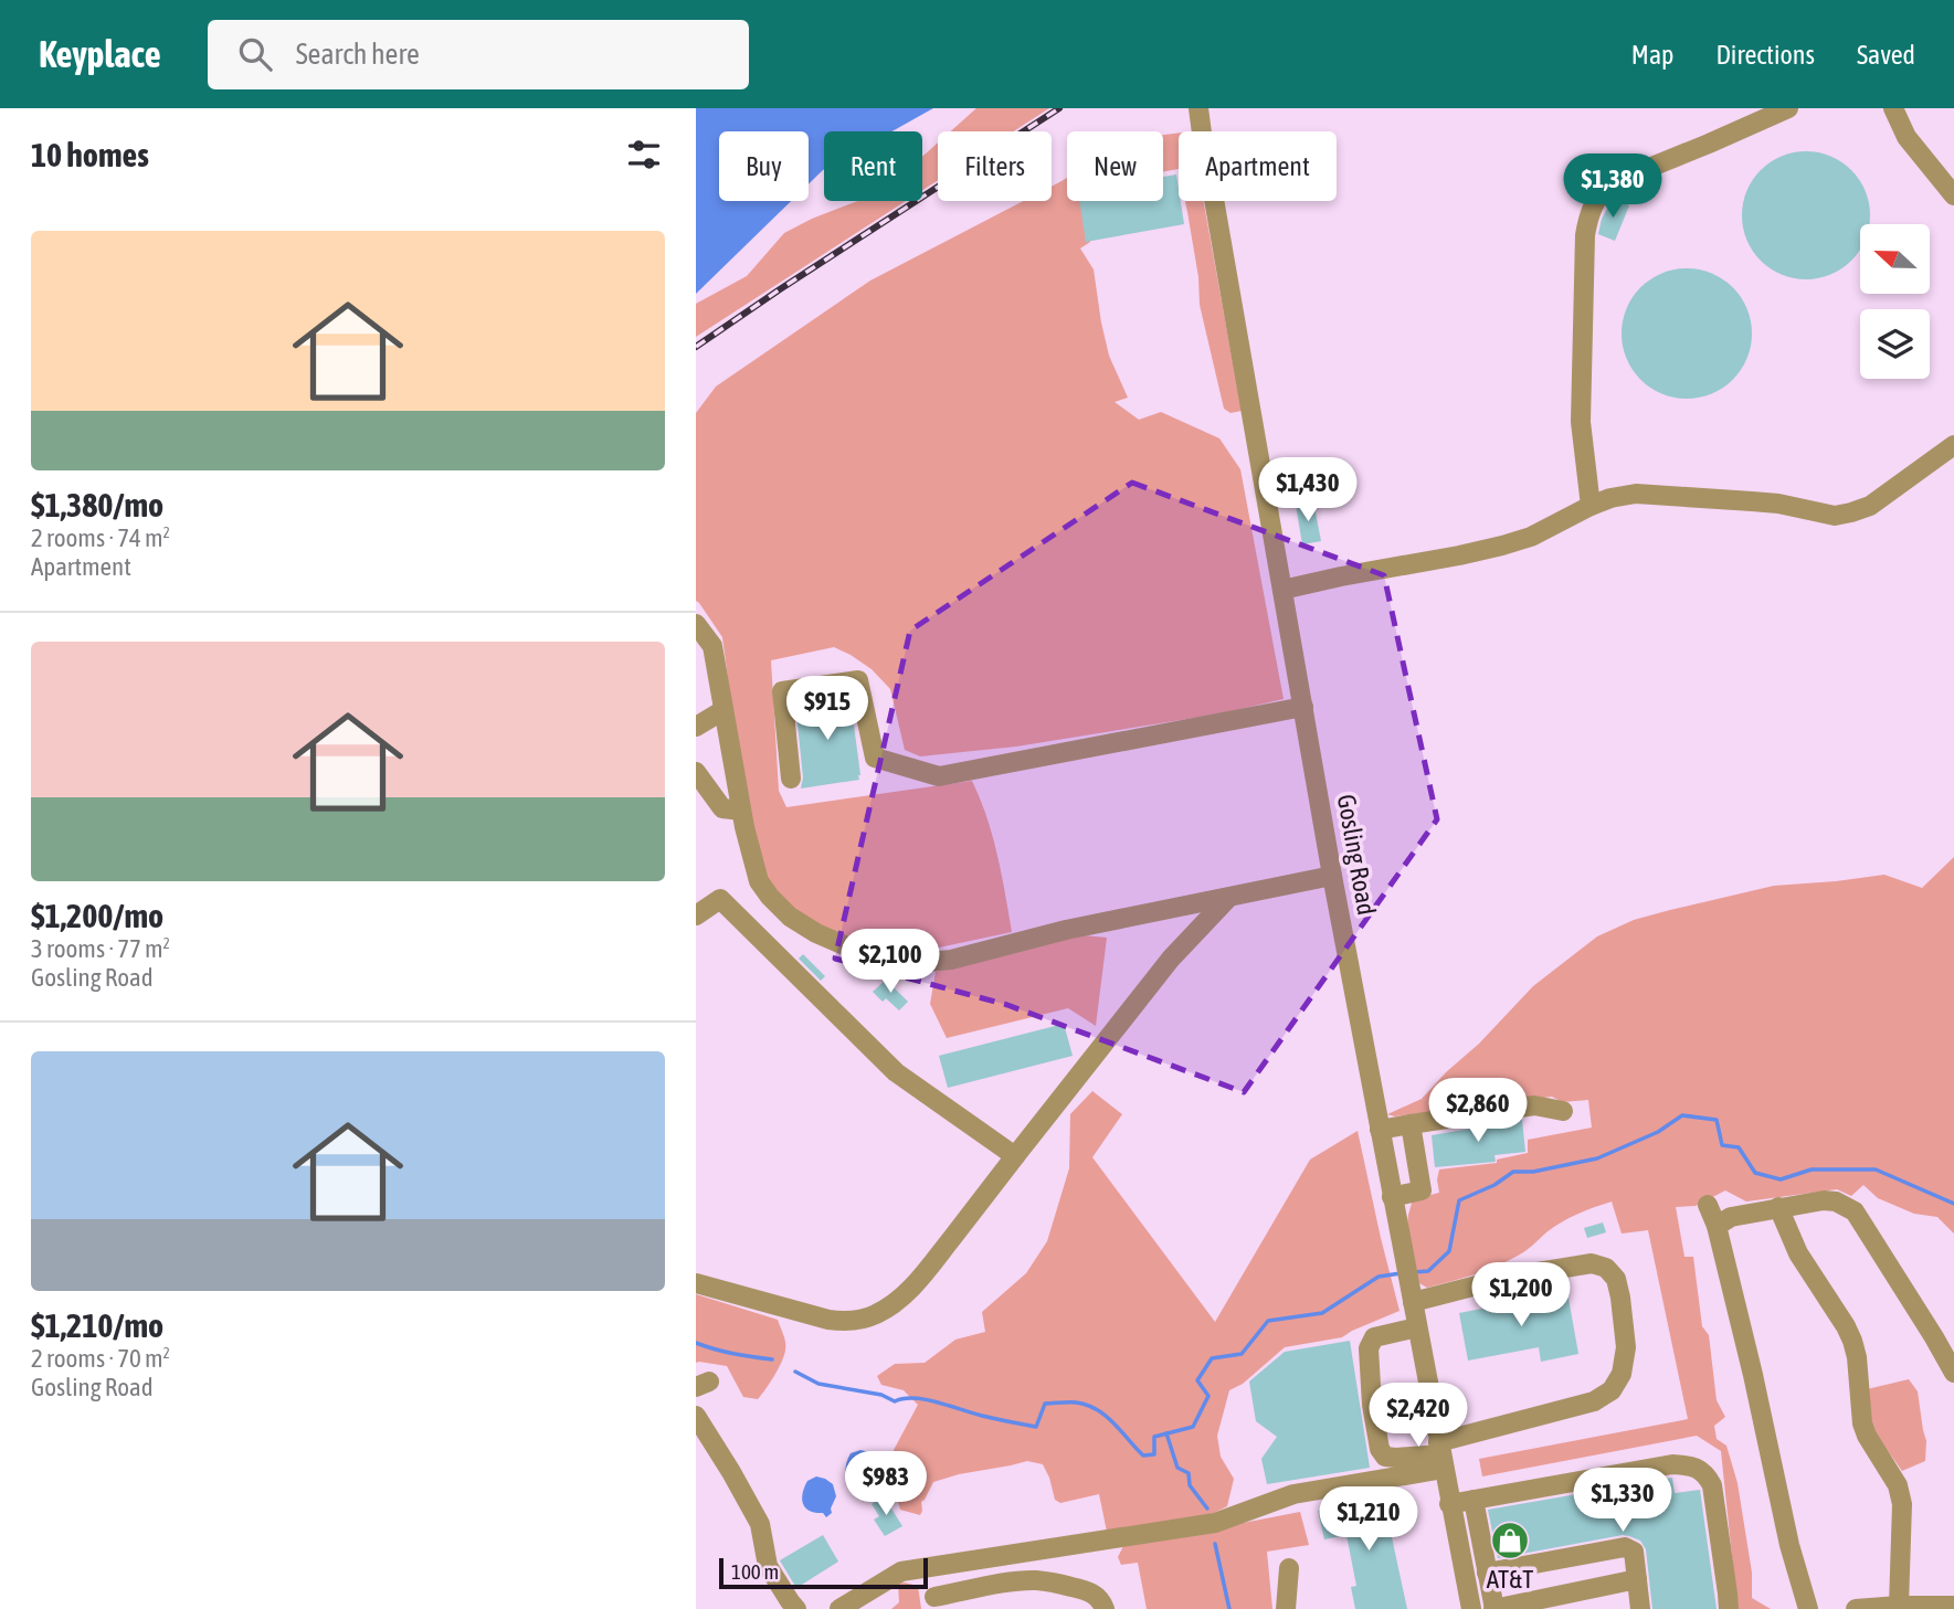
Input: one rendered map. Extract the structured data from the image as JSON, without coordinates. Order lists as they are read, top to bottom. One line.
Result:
{"streets":{"street":["Gosling Road"]},"places":{"shop":["AT&T"]},"scale_bar":"100 m","north":"left","page":{"header":"Keyplace","search":"Search here","nav":["Map","Directions","Saved"],"heading":"10 homes","chip":["Buy","Rent","Filters","New","Apartment"],"price":["$1,380","$1,430","$915","$2,100","$2,860","$1,200","$2,420","$983","$1,330","$1,210"],"list":[{"name":"$1,380/mo","note":"2 rooms · 74 m² · Apartment"},{"name":"$1,200/mo","note":"3 rooms · 77 m² · Gosling Road"},{"name":"$1,210/mo","note":"2 rooms · 70 m² · Gosling Road"}],"scale":"100 m"}}
